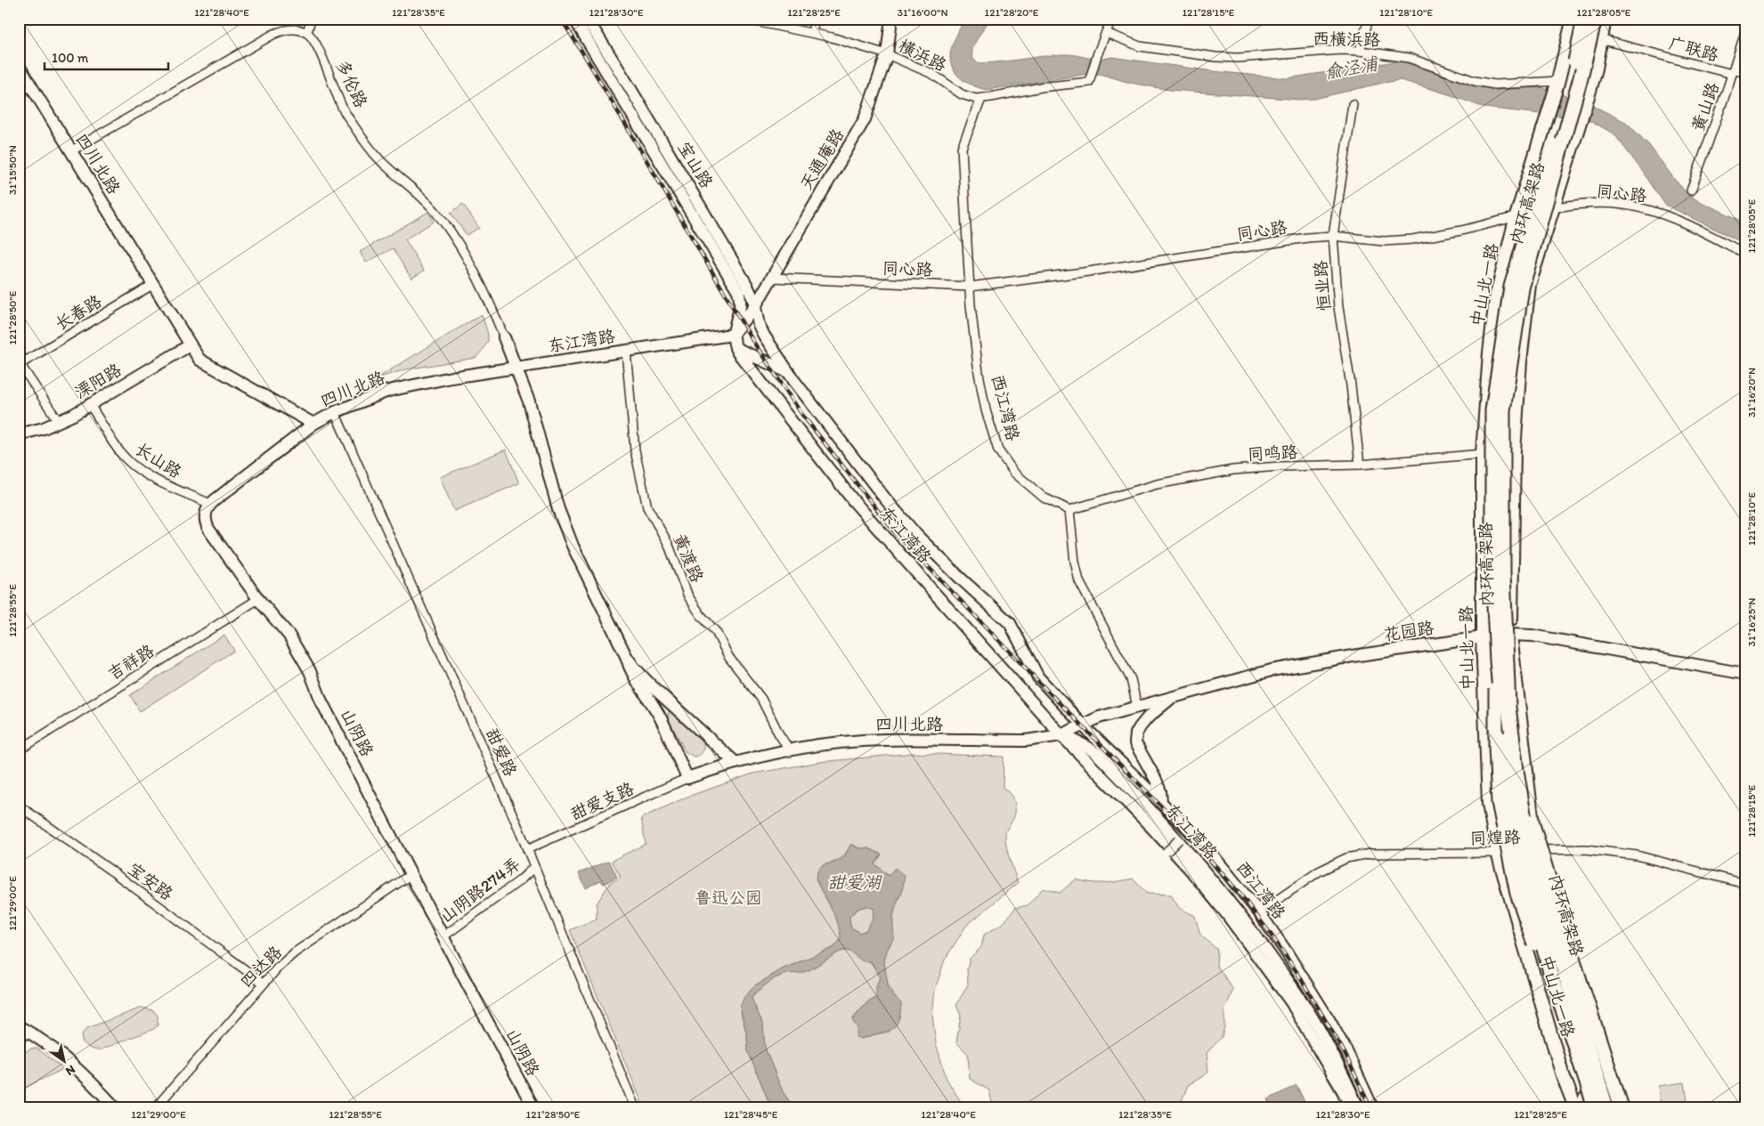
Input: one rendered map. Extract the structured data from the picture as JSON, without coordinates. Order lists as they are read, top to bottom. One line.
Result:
{"streets":{"highway":["内环高架路"],"main road":["多伦路","天通庵路","四川北路","宝山路","中山北一路","东江湾路","溧阳路","西江湾路","花园路","山阴路"],"street":["西横浜路","广联路","横浜路","黄山路","同心路","恒业路","长春路","同鸣路","长山路","黄渡路","吉祥路","甜爱路","甜爱支路","同煌路","宝安路","山阴路274弄","四达路"]},"crossings":[["西横浜路","横浜路"],["西横浜路","中山北一路"],["广联路","黄山路"],["广联路","中山北一路"],["横浜路","天通庵路"],["横浜路","西江湾路"],["多伦路","四川北路"],["多伦路","东江湾路"],["天通庵路","宝山路"],["天通庵路","同心路"],["天通庵路","东江湾路"],["四川北路","长春路"],["四川北路","东江湾路"],["四川北路","溧阳路"],["四川北路","西江湾路"],["四川北路","黄渡路"],["四川北路","花园路"],["四川北路","甜爱路"],["四川北路","甜爱支路"],["宝山路","东江湾路"],["同心路","中山北一路"],["同心路","恒业路"],["同心路","西江湾路"],["内环高架路","中山北一路"],["中山北一路","同鸣路"],["中山北一路","花园路"],["中山北一路","同煌路"],["恒业路","同鸣路"],["东江湾路","西江湾路"],["东江湾路","黄渡路"],["东江湾路","花园路"],["溧阳路","长山路"],["西江湾路","同鸣路"],["西江湾路","花园路"],["西江湾路","同煌路"],["长山路","山阴路"],["吉祥路","山阴路"],["山阴路","山阴路274弄"],["山阴路","四达路"],["甜爱路","甜爱支路"],["甜爱路","山阴路274弄"],["宝安路","四达路"]],"water":["俞泾浦","甜爱湖"],"parks":["鲁迅公园"],"scale_bar":"100 m","north":"bottom right","coordinates":["121°28'40\"E","121°28'35\"E","121°28'30\"E","121°28'25\"E","31°16'00\"N","121°28'20\"E","121°28'15\"E","121°28'10\"E","121°28'05\"E","31°15'50\"N","121°28'50\"E","31°16'20\"N","121°28'55\"E","31°16'25\"N","121°29'00\"E","121°28'45\"E"]}
